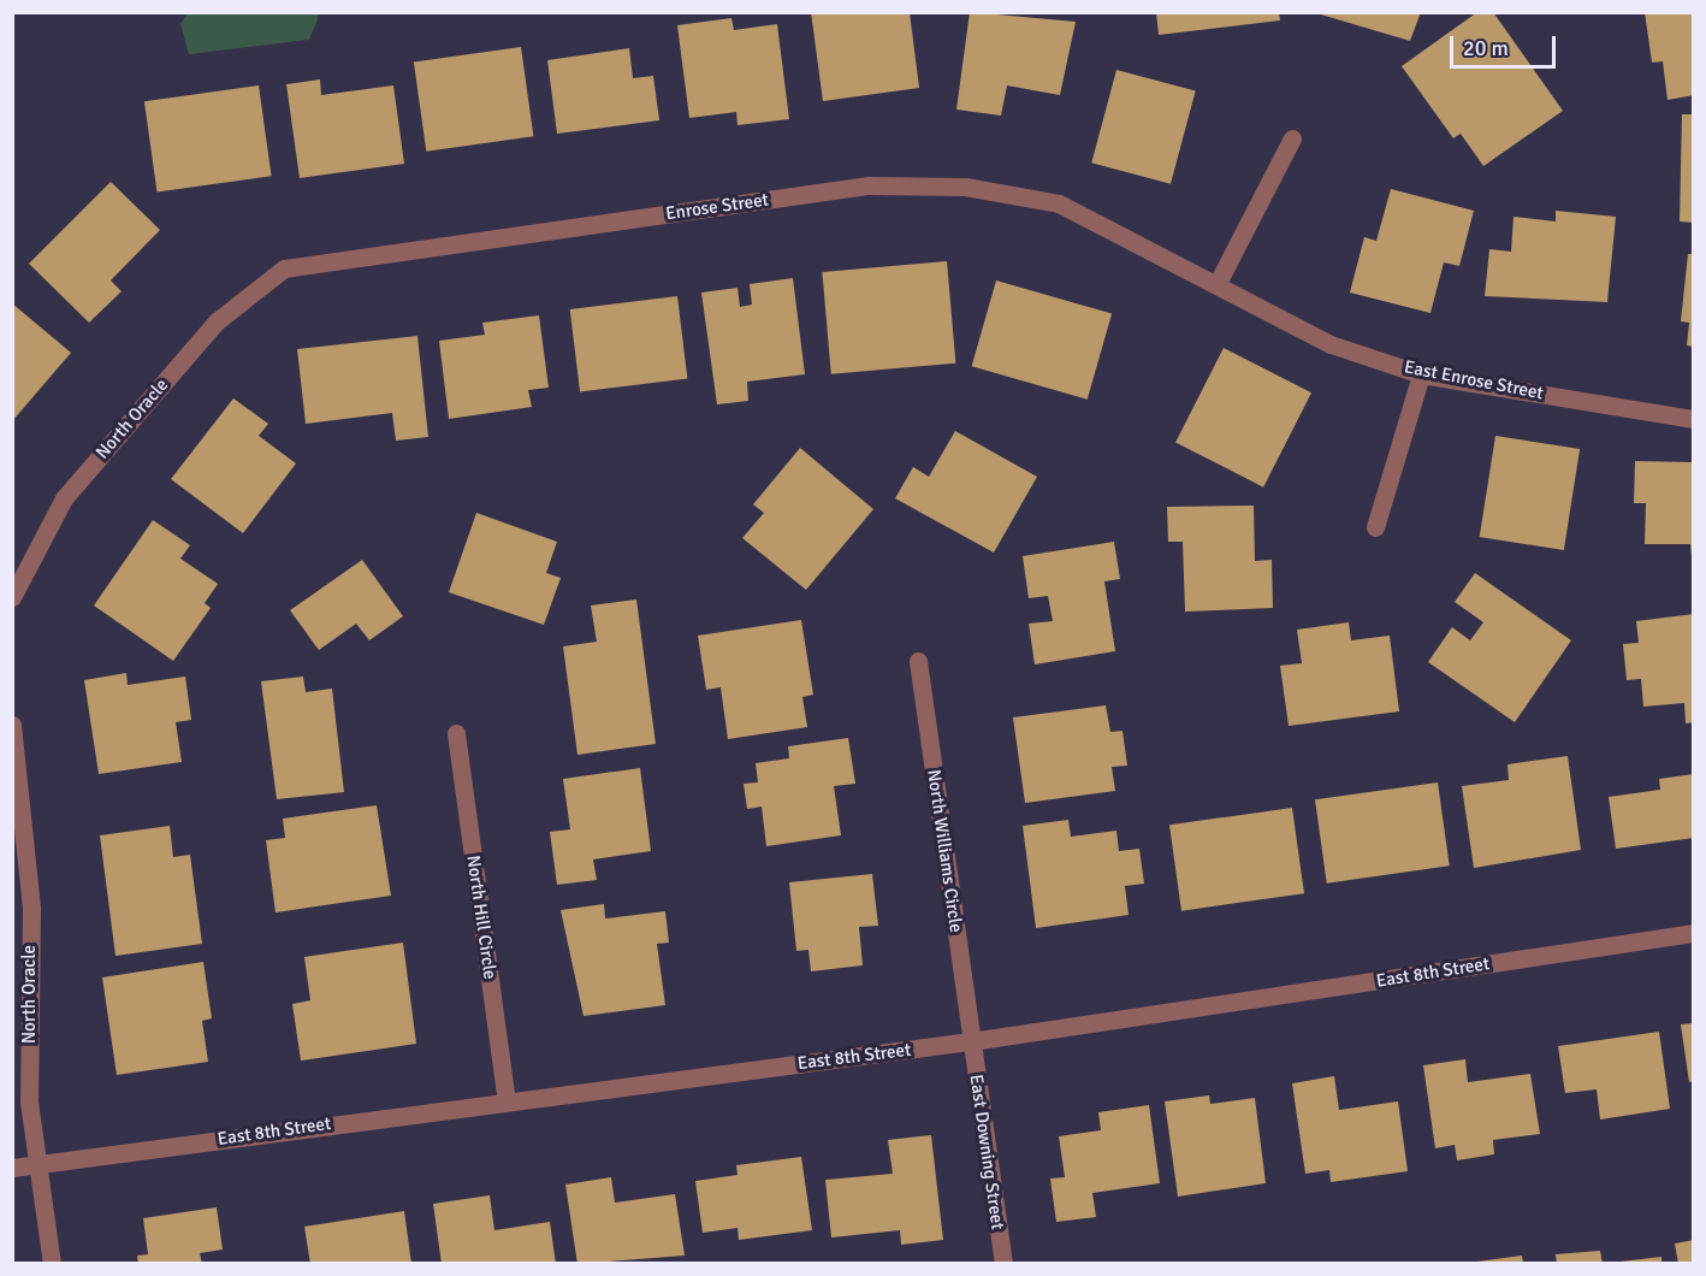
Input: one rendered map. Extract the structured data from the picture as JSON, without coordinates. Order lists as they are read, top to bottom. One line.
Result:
{"streets":{"street":["Enrose Street","East Enrose Street","North Oracle","North Williams Circle","North Hill Circle","East 8th Street","East Downing Street"]},"crossings":[["Enrose Street","East Enrose Street"],["Enrose Street","North Oracle"],["North Oracle","East 8th Street"],["North Williams Circle","East 8th Street"],["North Williams Circle","East Downing Street"],["North Hill Circle","East 8th Street"],["East 8th Street","East Downing Street"]],"scale_bar":"20 m"}
